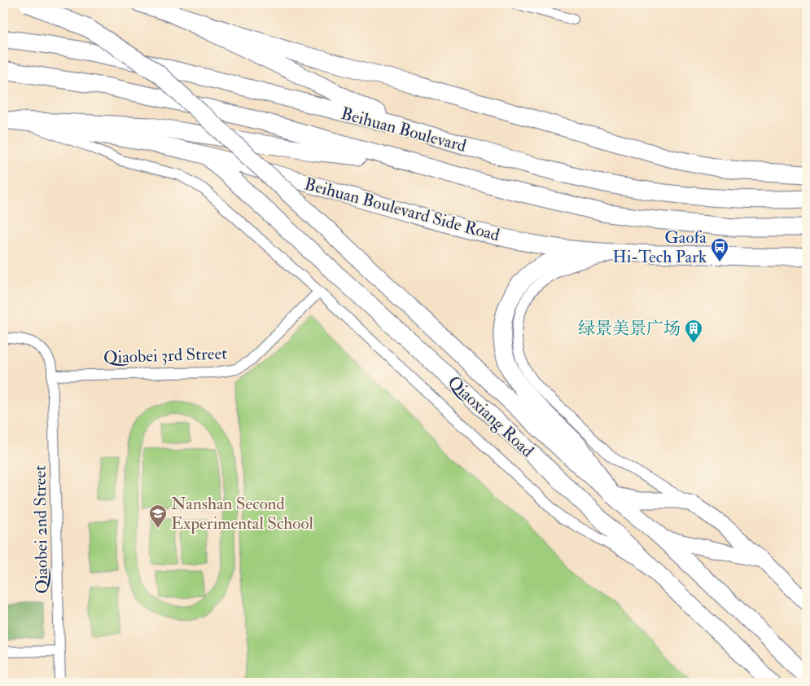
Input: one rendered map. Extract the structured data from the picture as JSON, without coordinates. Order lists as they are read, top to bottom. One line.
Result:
{"streets":{"main road":["Beihuan Boulevard","Beihuan Boulevard Side Road","Qiaoxiang Road"],"street":["Qiaobei 3rd Street","Qiaobei 2nd Street"]},"crossings":[["Beihuan Boulevard Side Road","Qiaoxiang Road"],["Qiaobei 3rd Street","Qiaobei 2nd Street"]],"places":{"bus stop":["Gaofa Hi-Tech Park"],"building":["绿景美景广场"],"school or university":["Nanshan Second Experimental School"]}}
